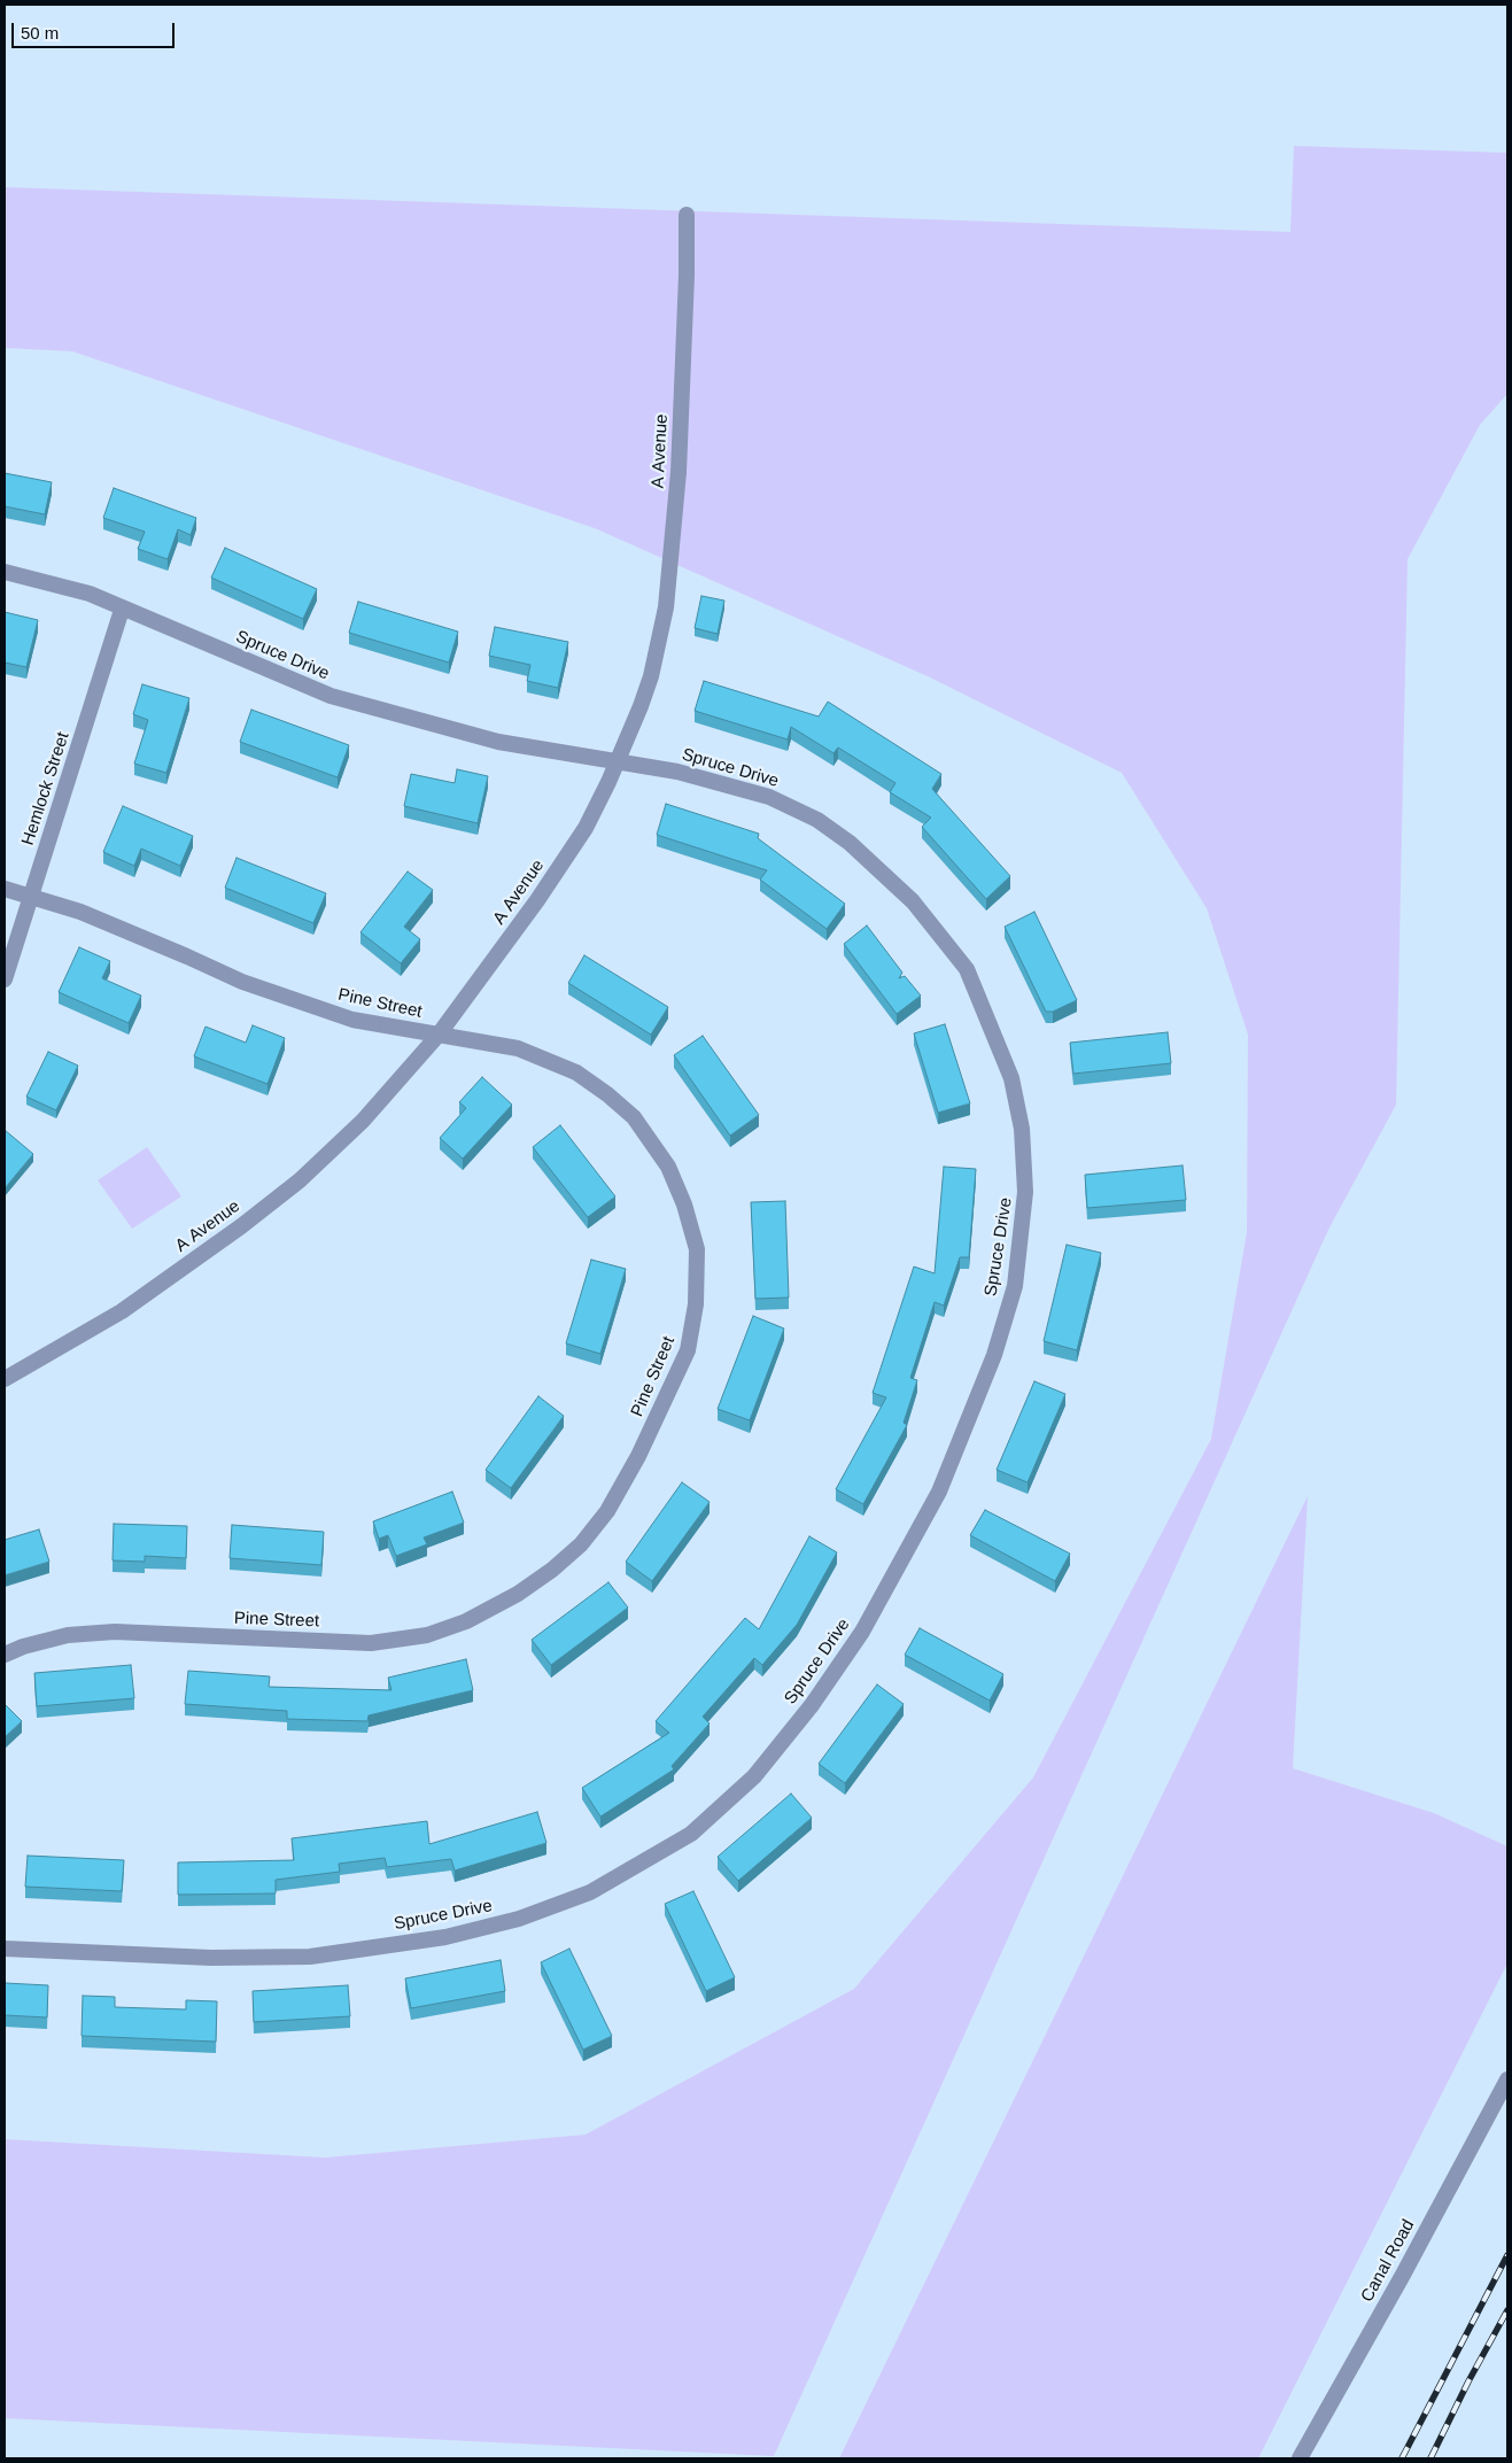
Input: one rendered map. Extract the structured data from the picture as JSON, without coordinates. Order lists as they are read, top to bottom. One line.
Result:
{"streets":{"street":["A Avenue","Spruce Drive","Hemlock Street","Pine Street","Canal Road"]},"crossings":[["A Avenue","Spruce Drive"],["A Avenue","Pine Street"],["Spruce Drive","Hemlock Street"],["Hemlock Street","Pine Street"]],"scale_bar":"50 m"}
